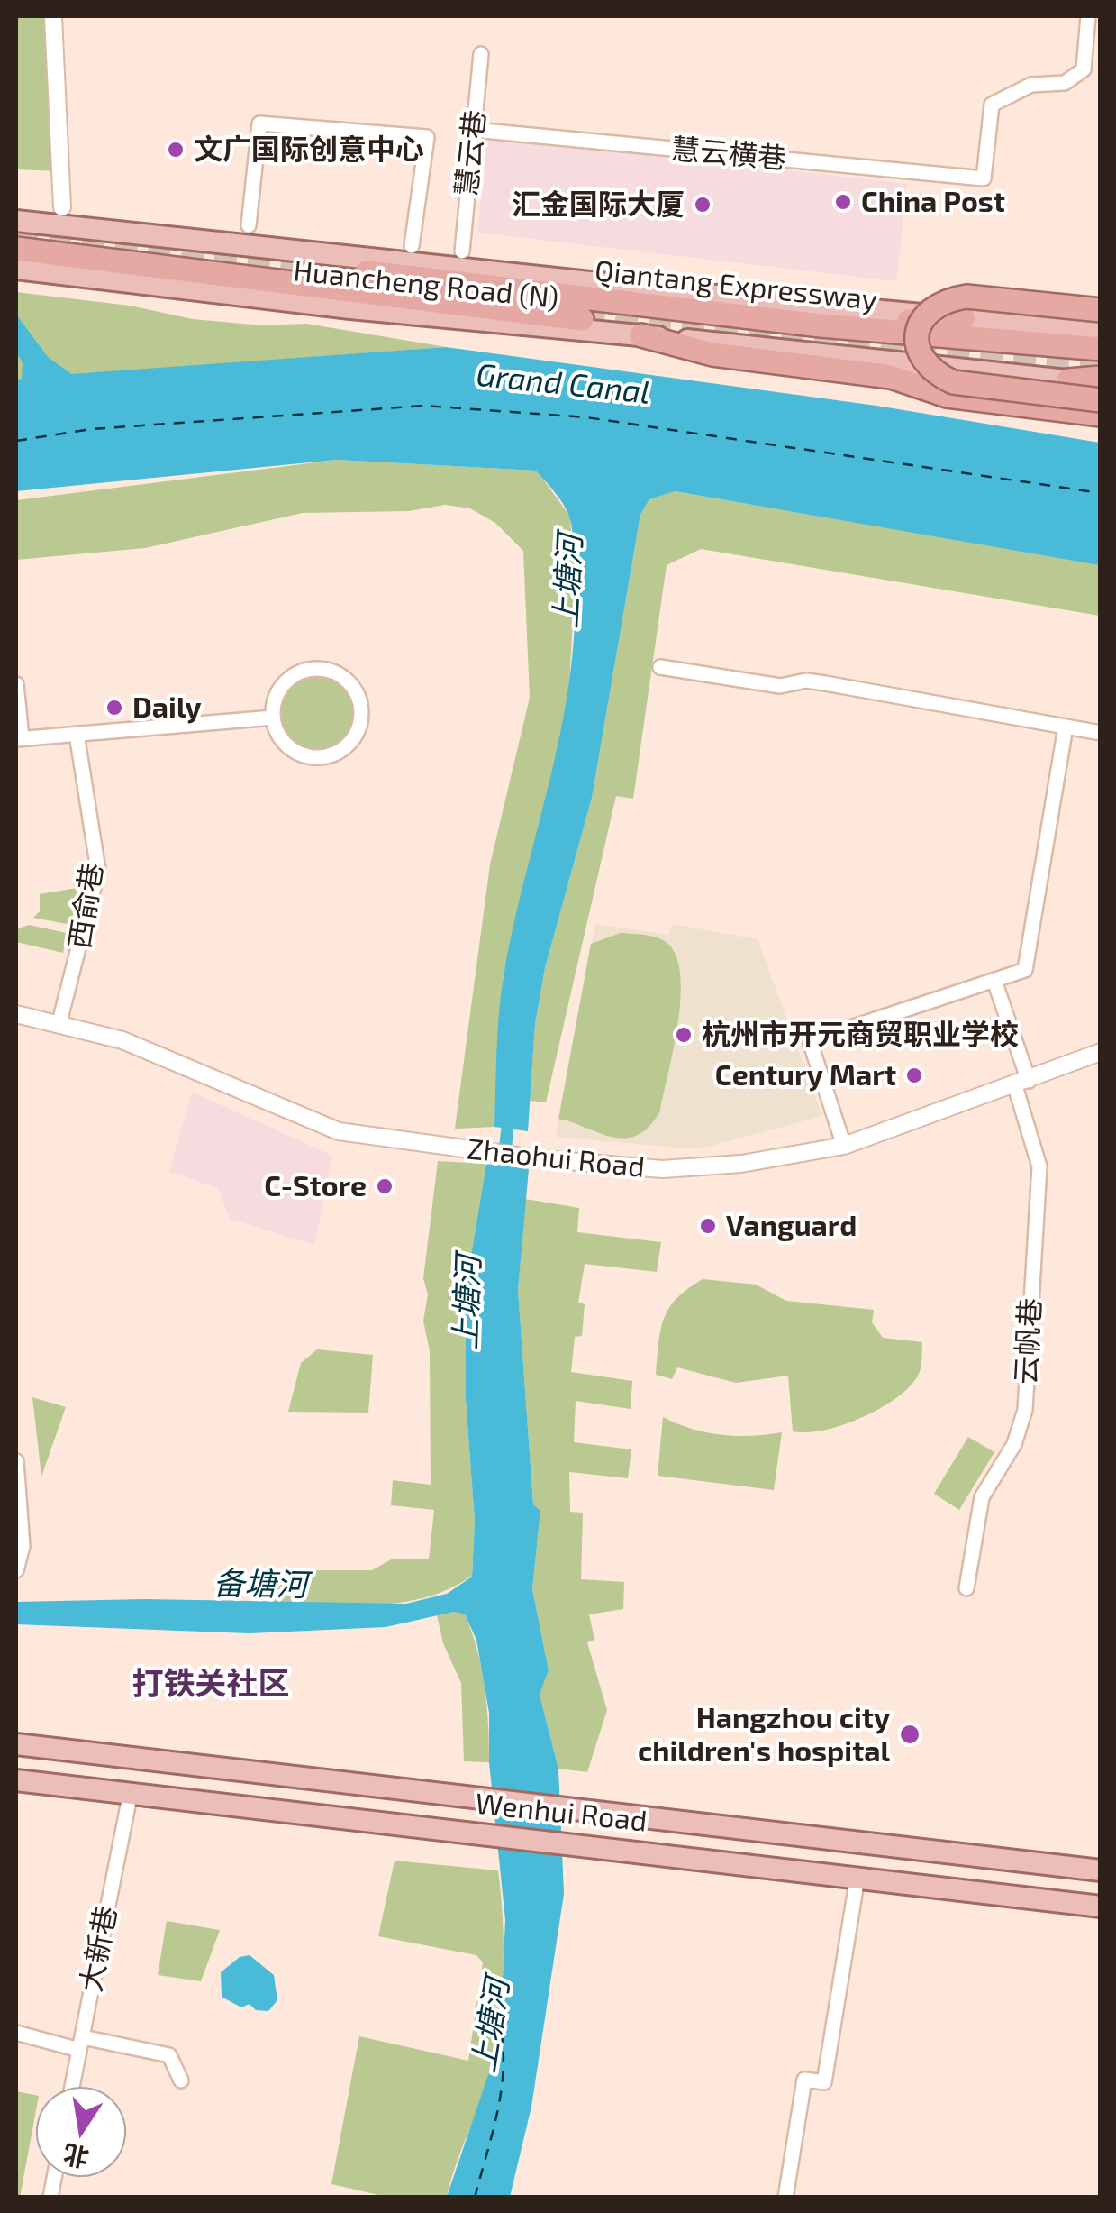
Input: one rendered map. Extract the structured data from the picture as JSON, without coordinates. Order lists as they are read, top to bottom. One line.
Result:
{"streets":{"highway":["Qiantang Expressway"],"main road":["Huancheng Road (N)","Wenhui Road"],"street":["慧云巷","慧云横巷","西俞巷","Zhaohui Road","云帆巷","大新巷"]},"crossings":[["慧云巷","慧云横巷"],["西俞巷","Zhaohui Road"],["Zhaohui Road","云帆巷"],["Wenhui Road","大新巷"]],"districts":["打铁关社区"],"water":["Grand Canal","上塘河","备塘河"],"places":["文广国际创意中心","China Post","汇金国际大厦","Daily","杭州市开元商贸职业学校","Century Mart","C-Store","Vanguard","Hangzhou city children's hospital"],"north":"bottom"}
